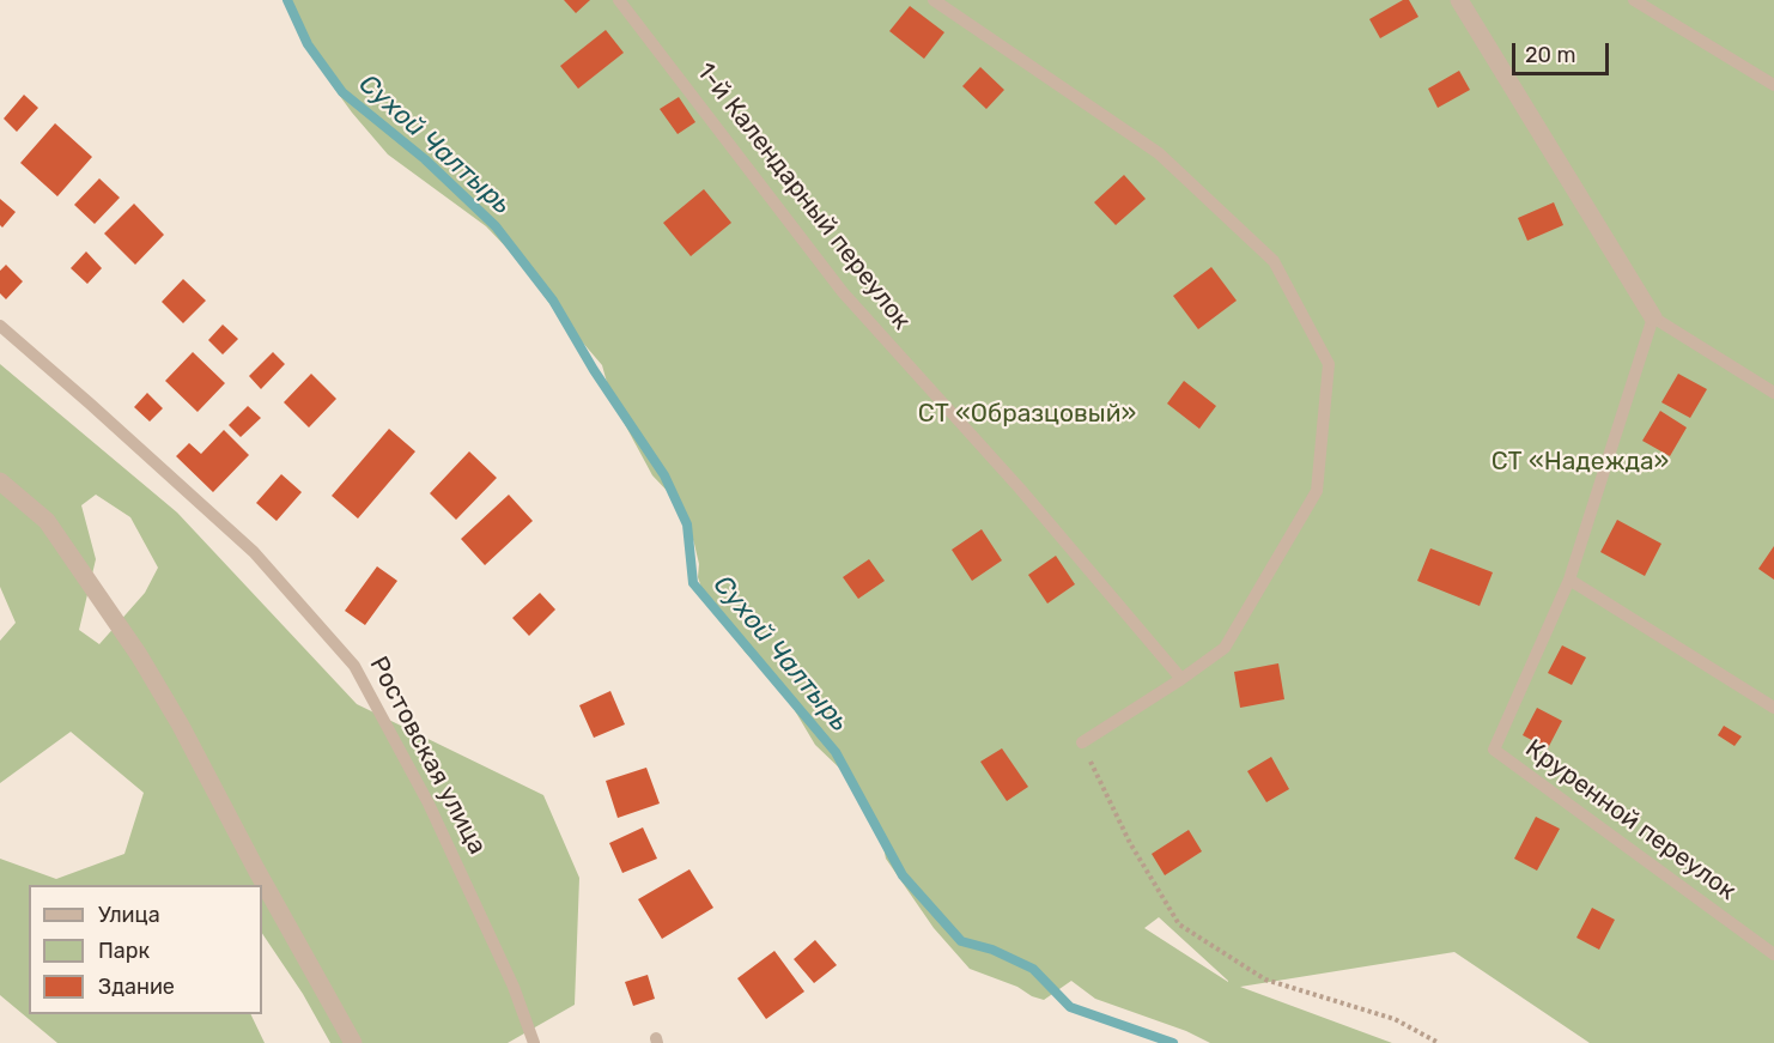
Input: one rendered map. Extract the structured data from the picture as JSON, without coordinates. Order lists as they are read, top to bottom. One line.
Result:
{"streets":{"lane":["1-й Календарный переулок","Ростовская улица","Круренной переулок"]},"water":["Сухой Чалтырь"],"parks":["СТ «Образцовый»","СТ «Надежда»"],"legend":["Улица","Парк","Здание"],"scale_bar":"20 m"}
